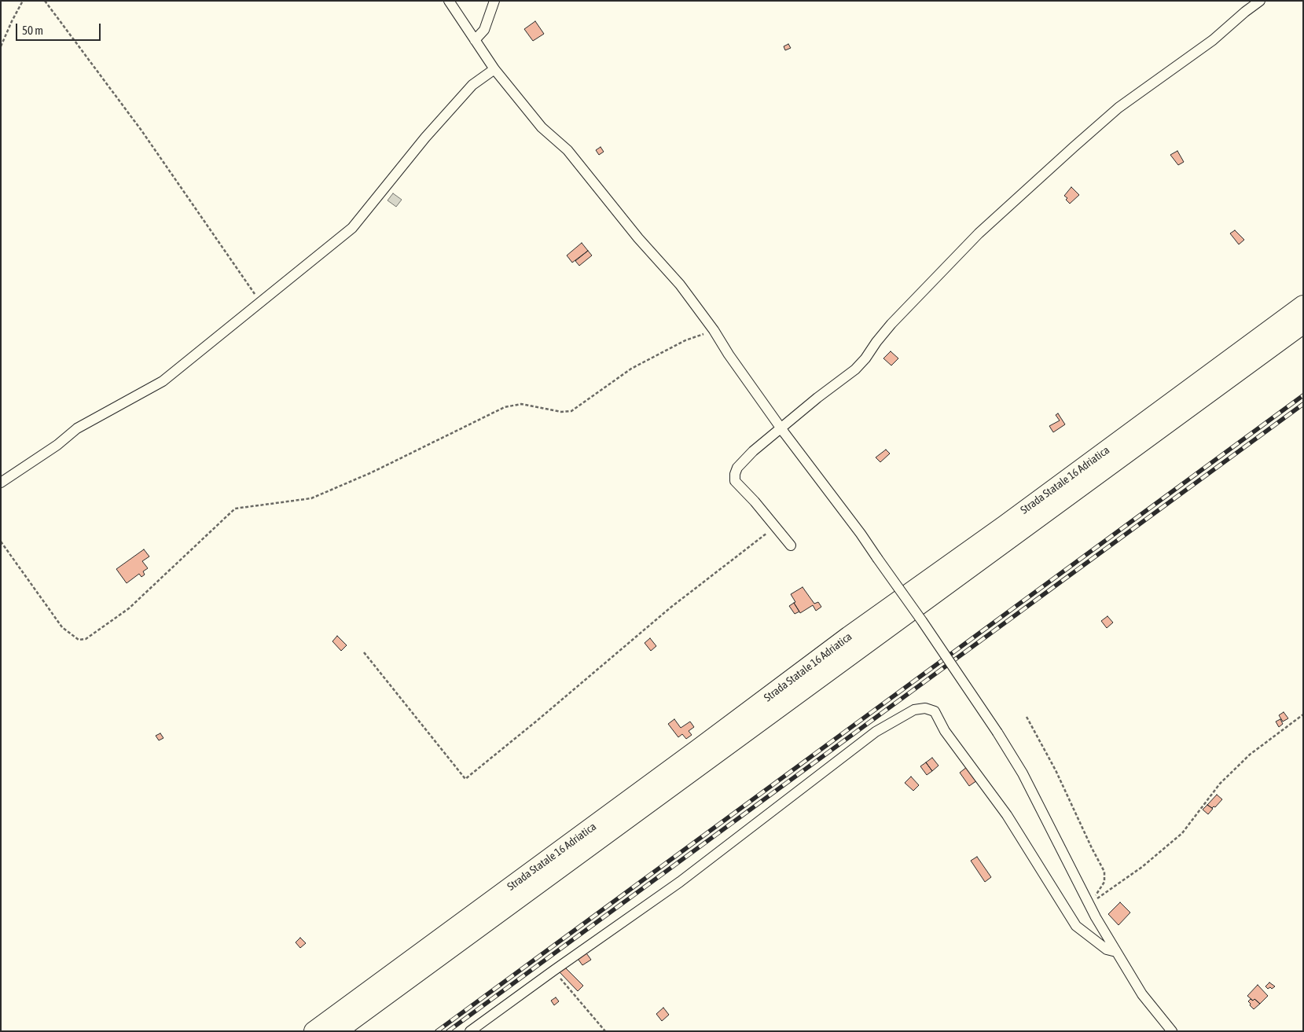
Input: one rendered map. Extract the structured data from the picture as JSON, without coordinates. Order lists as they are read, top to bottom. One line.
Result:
{"streets":{"highway":["Strada Statale 16 Adriatica"]},"scale_bar":"50 m"}
